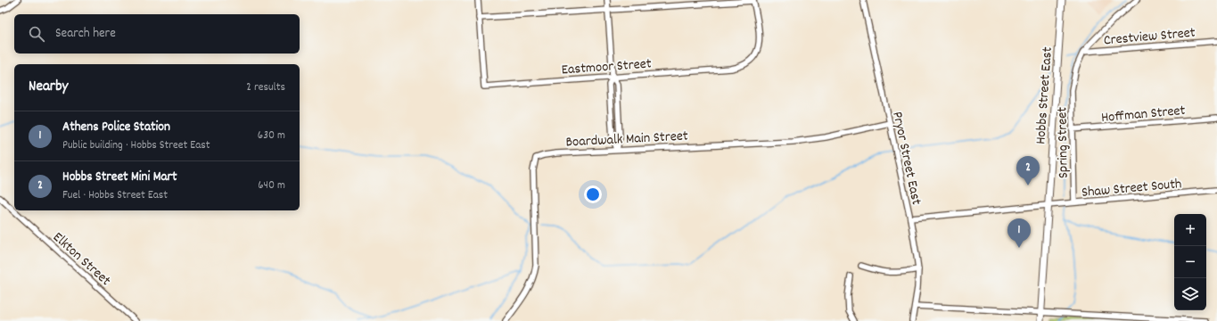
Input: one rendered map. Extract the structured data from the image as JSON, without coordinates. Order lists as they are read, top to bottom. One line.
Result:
{"streets":{"main road":["Hobbs Street East"],"street":["Crestview Street","Eastmoor Street","Hoffman Street","Boardwalk Main Street","Spring Street","Pryor Street East","Shaw Street South","Elkton Street"]},"crossings":[["Crestview Street","Spring Street"],["Hobbs Street East","Shaw Street South"],["Hoffman Street","Spring Street"],["Boardwalk Main Street","Pryor Street East"],["Spring Street","Shaw Street South"],["Pryor Street East","Shaw Street South"]],"page":{"search":"Search here","heading":["Nearby","2 results"],"list":[{"mark":"1","name":"Athens Police Station","note":"Public building · Hobbs Street East","value":"630 m"},{"mark":"2","name":"Hobbs Street Mini Mart","note":"Fuel · Hobbs Street East","value":"640 m"}],"pins":["2","1"],"map_buttons":["+","−"]}}
